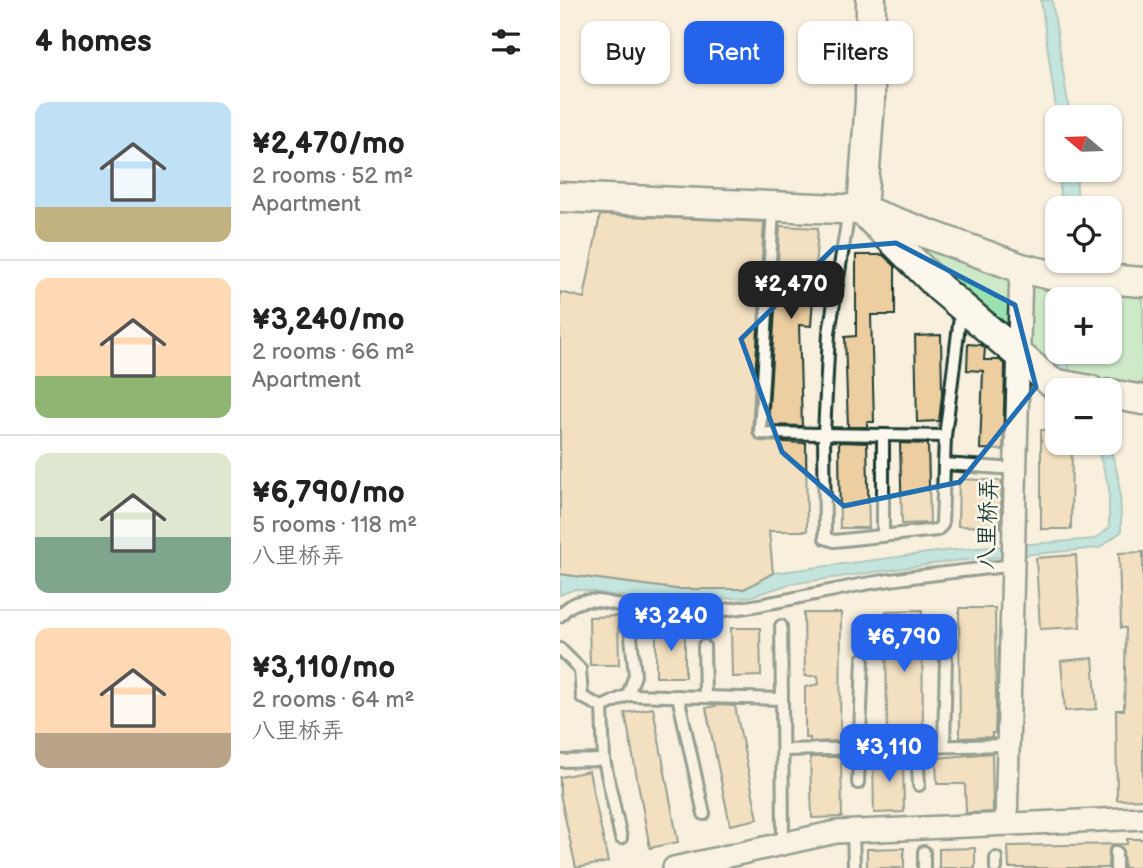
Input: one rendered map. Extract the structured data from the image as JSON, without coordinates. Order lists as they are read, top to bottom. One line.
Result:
{"streets":{"street":["八里桥弄"]},"north":"left","page":{"heading":"4 homes","chip":["Buy","Rent","Filters"],"list":[{"name":"¥2,470/mo","note":"2 rooms · 52 m² · Apartment"},{"name":"¥3,240/mo","note":"2 rooms · 66 m² · Apartment"},{"name":"¥6,790/mo","note":"5 rooms · 118 m² · 八里桥弄"},{"name":"¥3,110/mo","note":"2 rooms · 64 m² · 八里桥弄"}],"map_buttons":["+","−"],"price":["¥2,470","¥3,240","¥6,790","¥3,110"]}}
